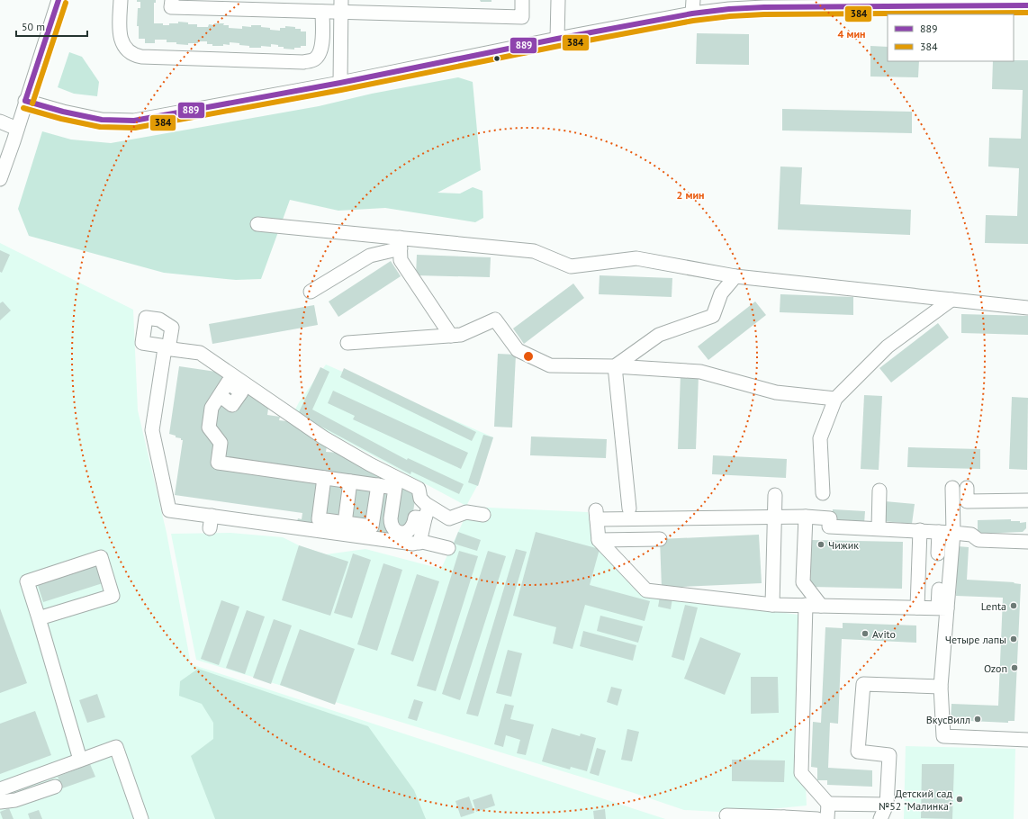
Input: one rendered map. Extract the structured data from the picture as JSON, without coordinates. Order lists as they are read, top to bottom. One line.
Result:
{"places":["Чижик","Lenta","Avito","Четыре лапы","Ozon","ВкусВилл","Детский сад №52 \"Малинка\""],"lines":["transit line 889","transit line 384"],"legend":["889","384"],"scale_bar":"50 m","rings":["4 мин","2 мин"]}
